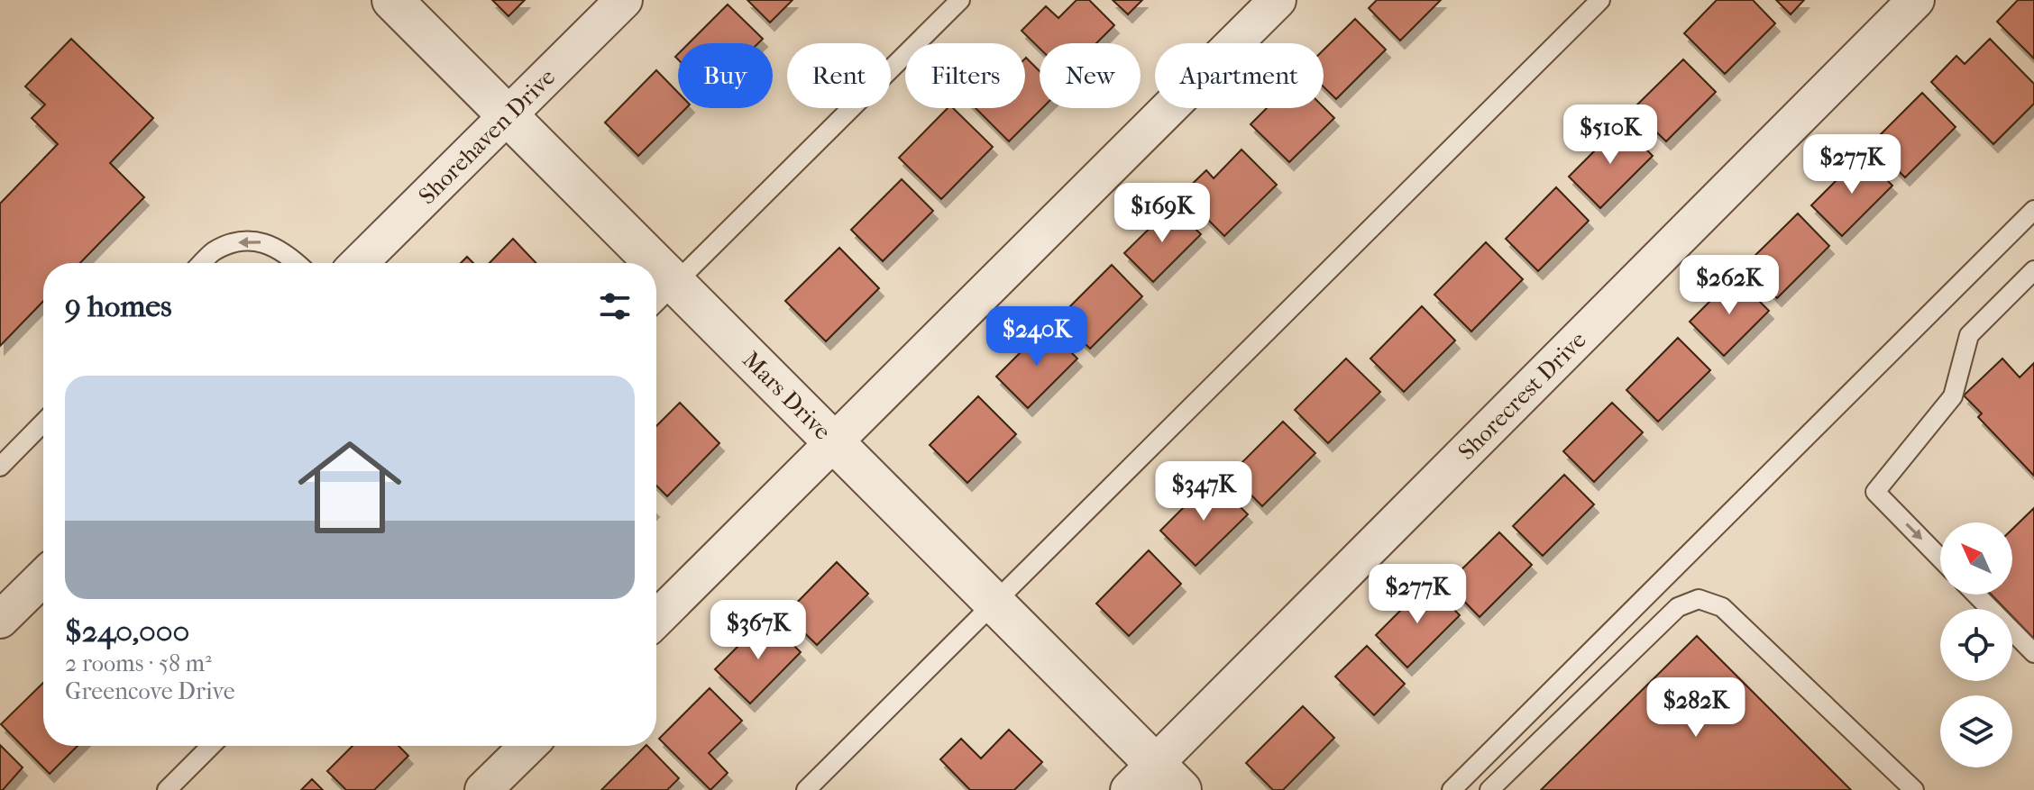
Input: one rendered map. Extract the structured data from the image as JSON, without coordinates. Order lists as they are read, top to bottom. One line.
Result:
{"streets":{"street":["Shorehaven Drive","Shorecrest Drive","Mars Drive"]},"crossings":[["Shorehaven Drive","Mars Drive"],["Shorecrest Drive","Mars Drive"]],"north":"top left","page":{"chip":["Buy","Rent","Filters","New","Apartment"],"price":["$510K","$277K","$169K","$262K","$240K","$347K","$277K","$367K","$282K"],"heading":"9 homes","list":[{"name":"$240,000","note":"2 rooms · 58 m² · Greencove Drive"}]}}
